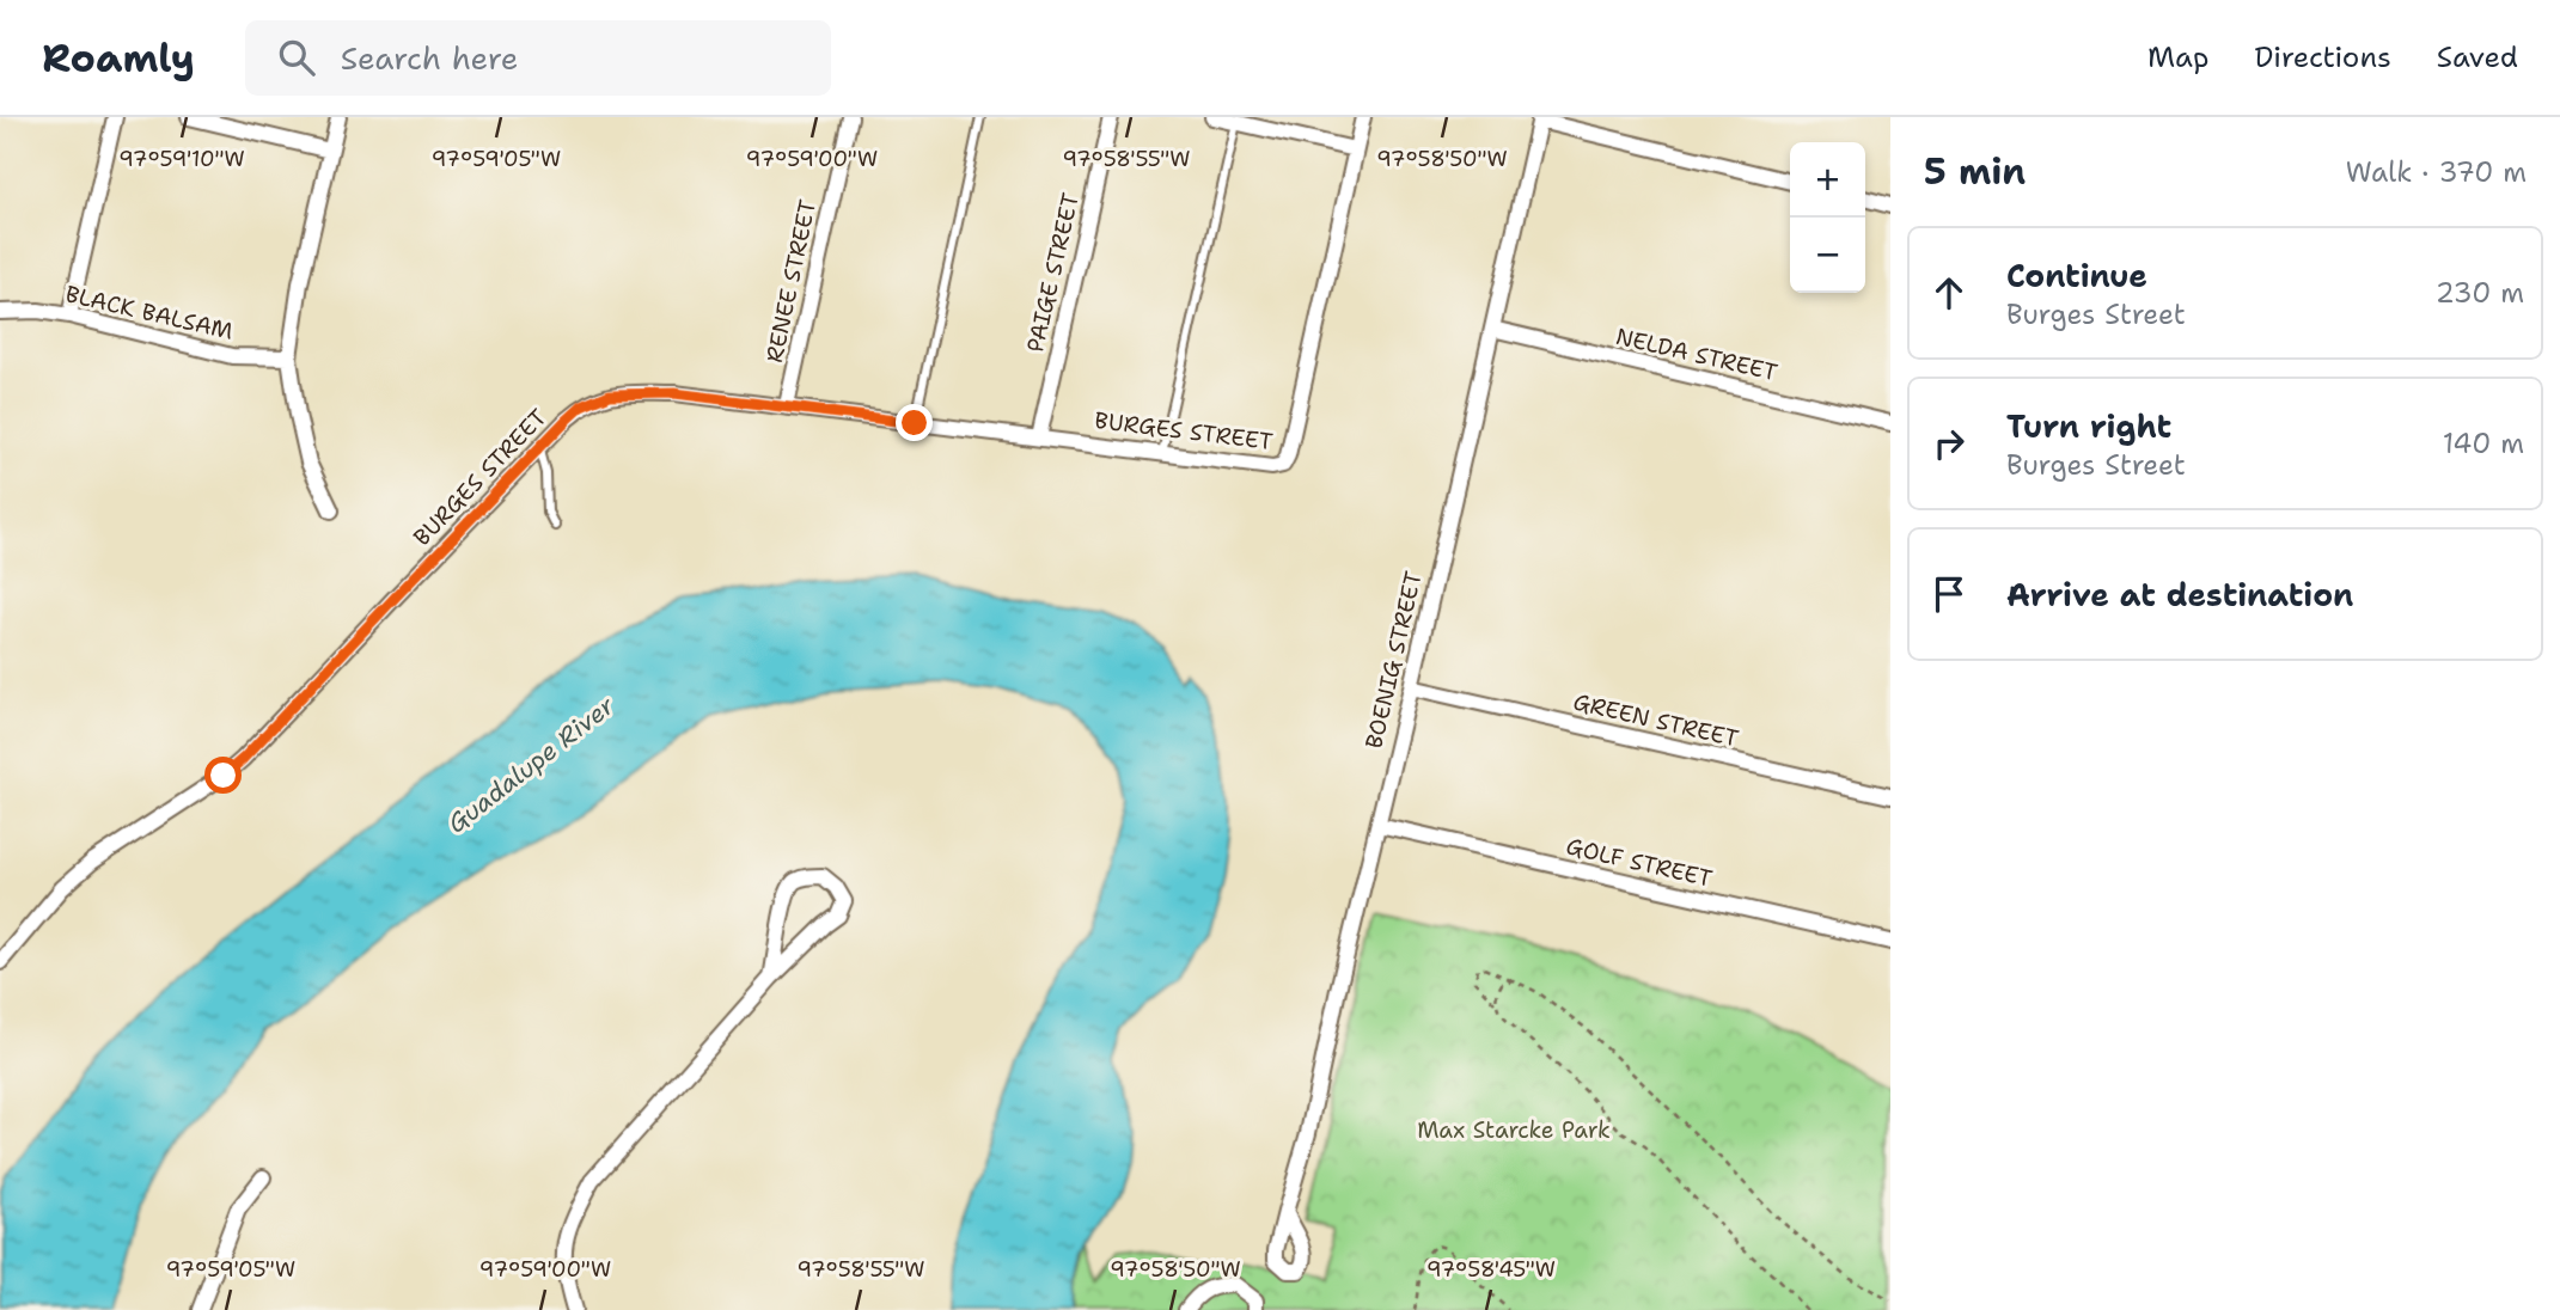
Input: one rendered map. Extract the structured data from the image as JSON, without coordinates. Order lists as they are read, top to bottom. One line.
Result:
{"streets":{"street":["PAIGE STREET","RENEE STREET","BLACK BALSAM","NELDA STREET","BURGES STREET","BOENIG STREET","GREEN STREET","GOLF STREET"]},"crossings":[["PAIGE STREET","BURGES STREET"],["RENEE STREET","BURGES STREET"],["NELDA STREET","BOENIG STREET"],["BOENIG STREET","GREEN STREET"],["BOENIG STREET","GOLF STREET"]],"water":["Guadalupe River"],"parks":["Max Starcke Park"],"page":{"header":"Roamly","search":"Search here","nav":["Map","Directions","Saved"],"heading":["5 min","Walk · 370 m"],"map_buttons":["+","−"],"list":[["Continue","Burges Street","230 m"],["Turn right","Burges Street","140 m"],"Arrive at destination"]},"coordinates":["97°59'10\"W","97°59'05\"W","97°59'00\"W","97°58'55\"W","97°58'50\"W","97°58'45\"W"]}
